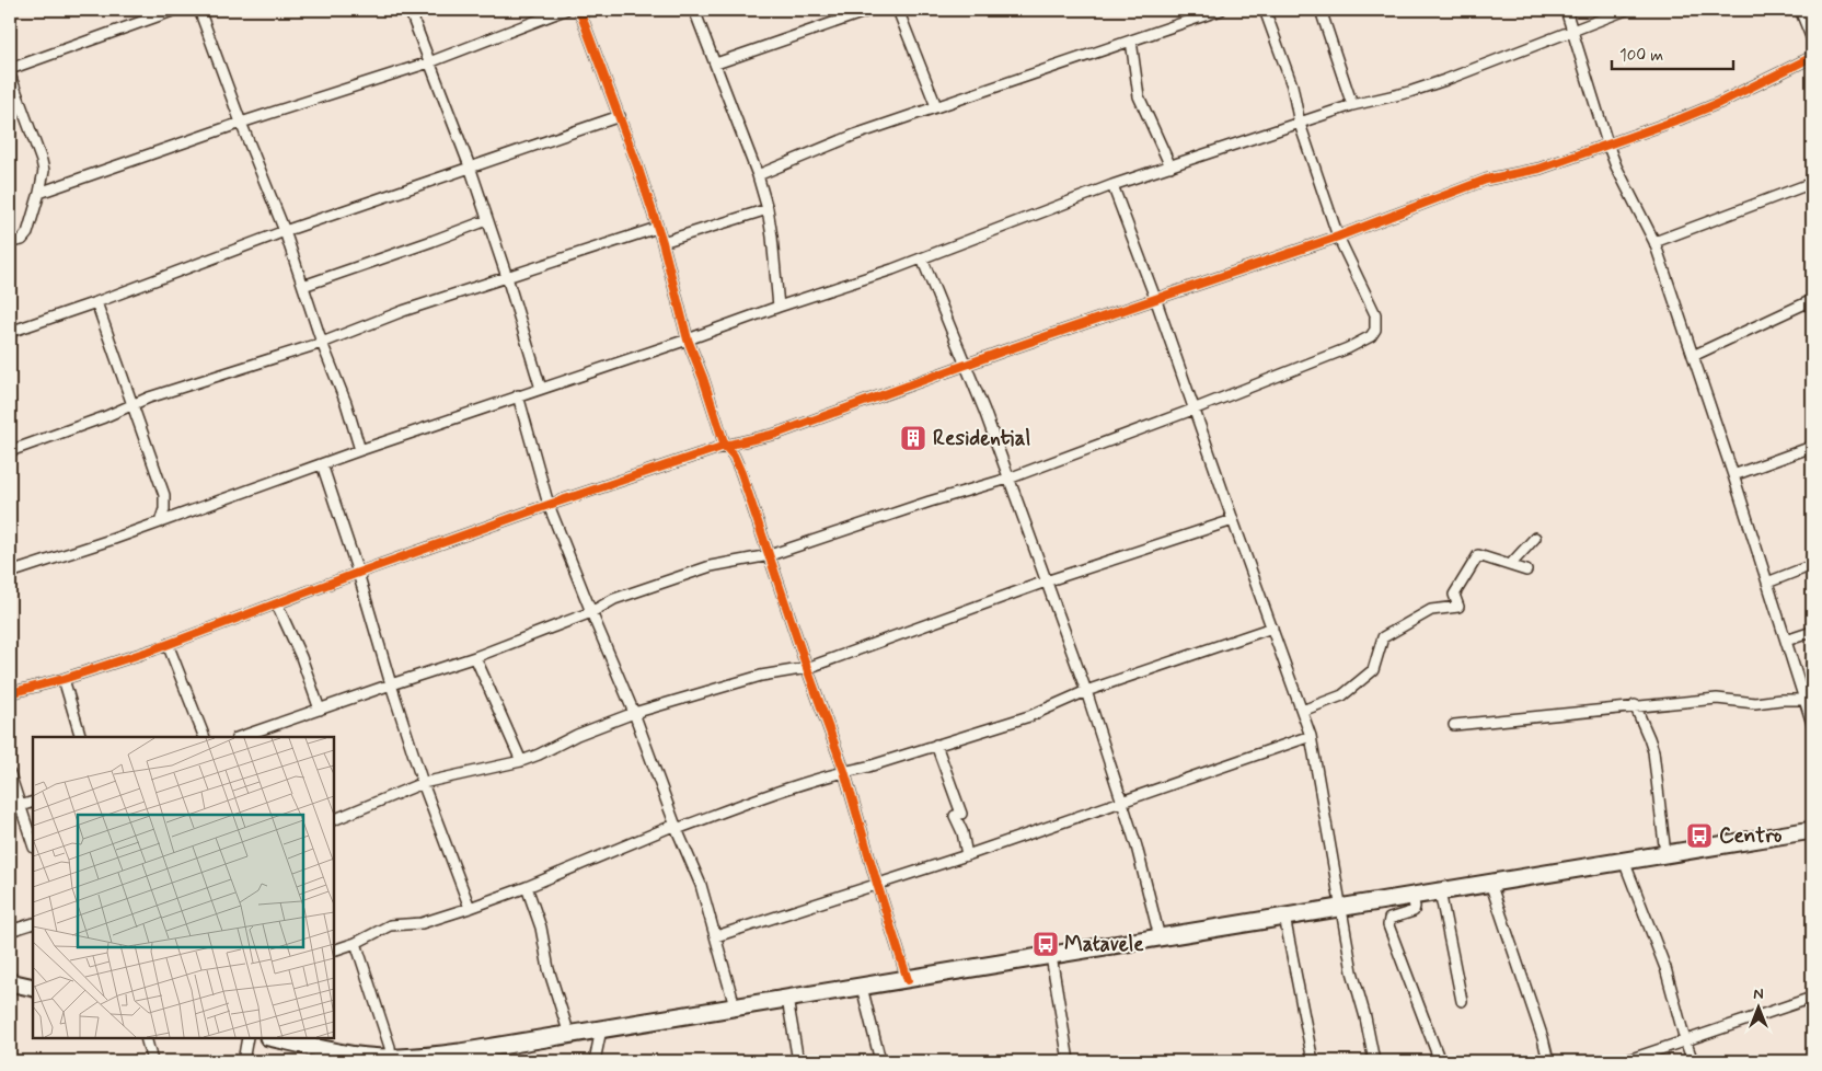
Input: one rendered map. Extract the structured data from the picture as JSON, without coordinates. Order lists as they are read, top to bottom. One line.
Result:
{"places":{"building":["Residential"],"bus stop":["Centro","Matavele"]},"scale_bar":"100 m","north":"top"}
